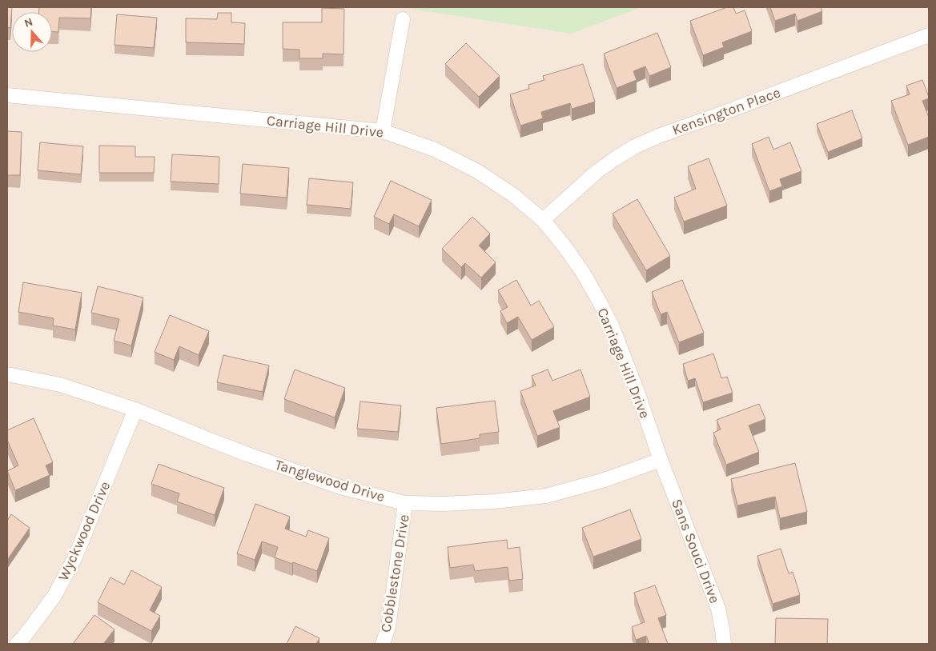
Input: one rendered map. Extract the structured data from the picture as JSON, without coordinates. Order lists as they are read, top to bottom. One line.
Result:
{"streets":{"street":["Kensington Place","Carriage Hill Drive","Tanglewood Drive","Wyckwood Drive","Sans Souci Drive","Cobblestone Drive"]},"crossings":[["Kensington Place","Carriage Hill Drive"],["Carriage Hill Drive","Tanglewood Drive"],["Carriage Hill Drive","Sans Souci Drive"],["Tanglewood Drive","Wyckwood Drive"],["Tanglewood Drive","Sans Souci Drive"],["Tanglewood Drive","Cobblestone Drive"]],"north":"top"}
